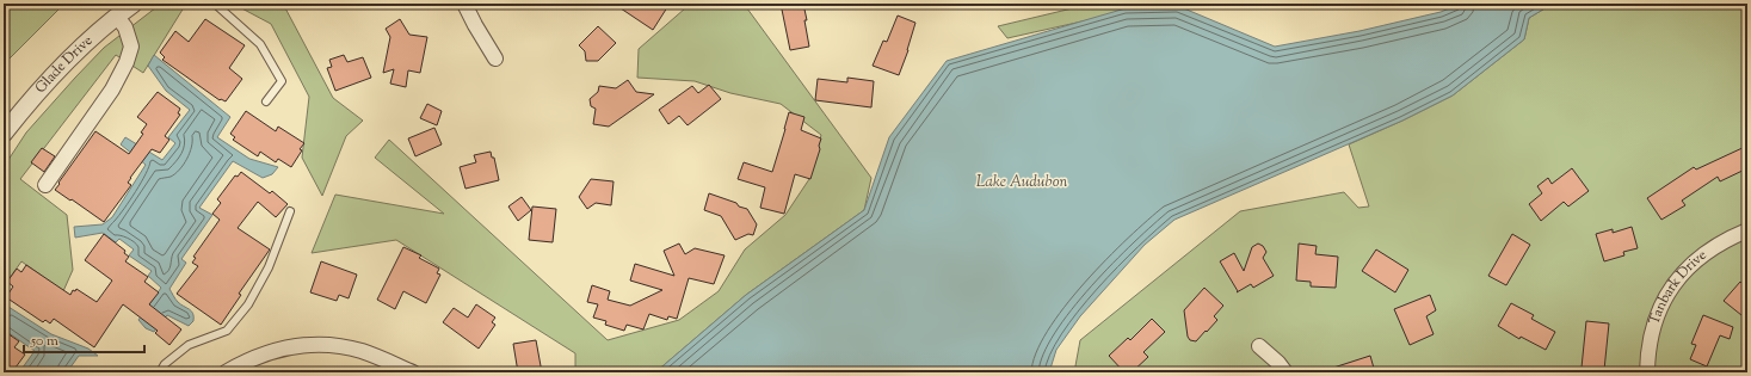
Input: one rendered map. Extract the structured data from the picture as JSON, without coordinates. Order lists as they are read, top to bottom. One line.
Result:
{"streets":{"street":["Glade Drive","Tanbark Drive"]},"water":["Lake Audubon"],"scale_bar":"50 m"}
